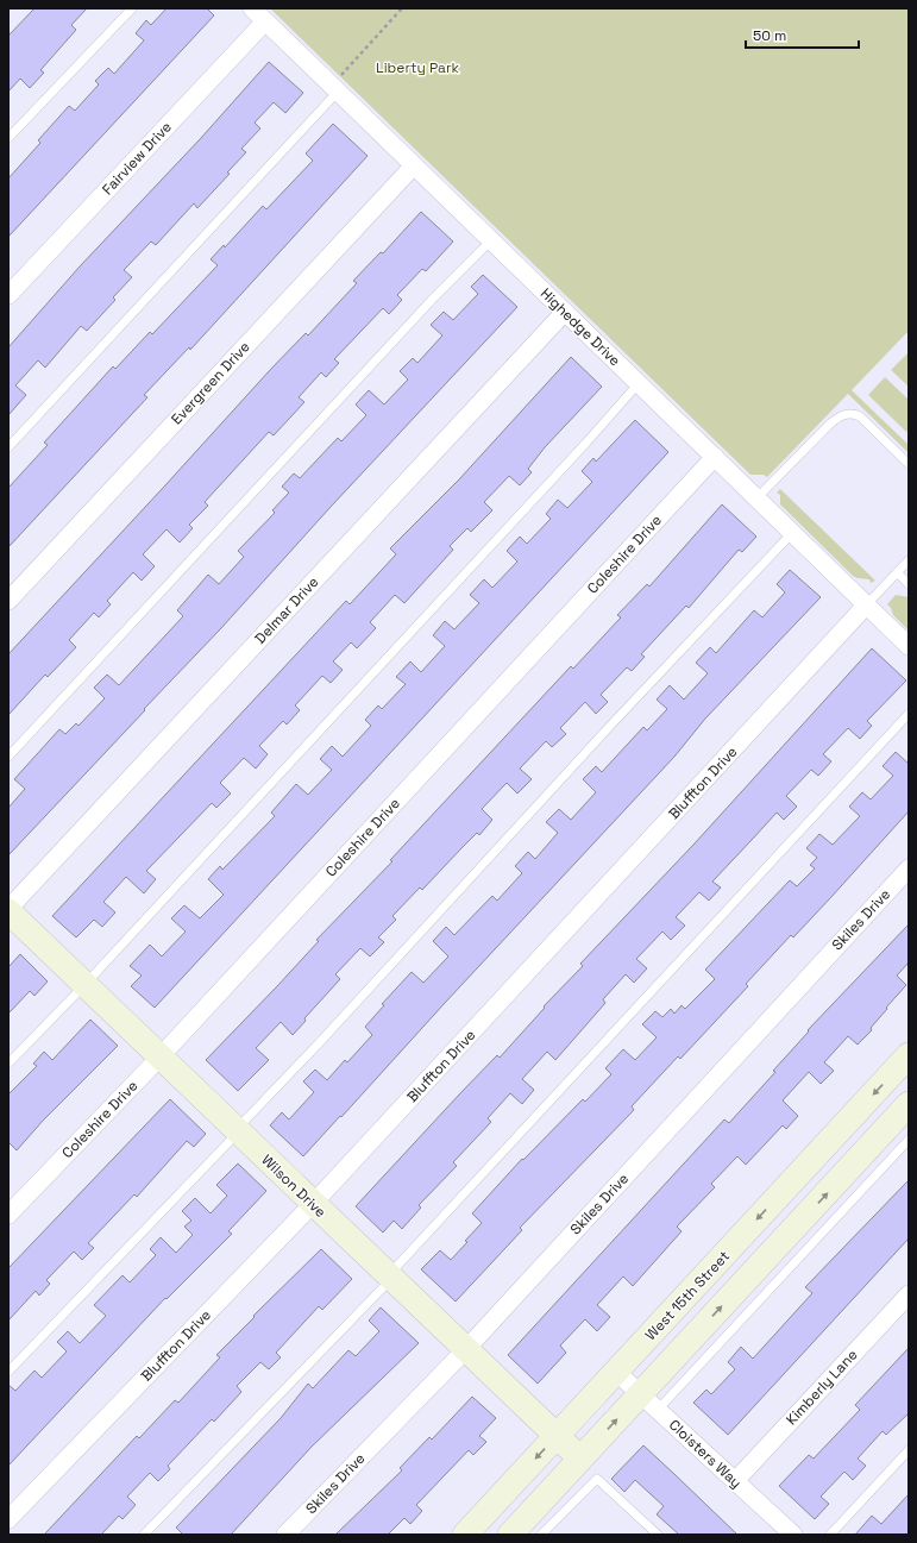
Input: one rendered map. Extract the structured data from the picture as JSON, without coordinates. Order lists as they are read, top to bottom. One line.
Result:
{"streets":{"main road":["Wilson Drive","West 15th Street"],"street":["Fairview Drive","Highedge Drive","Evergreen Drive","Coleshire Drive","Delmar Drive","Bluffton Drive","Skiles Drive","Kimberly Lane","Cloisters Way"]},"crossings":[["Fairview Drive","Highedge Drive"],["Highedge Drive","Evergreen Drive"],["Highedge Drive","Coleshire Drive"],["Highedge Drive","Delmar Drive"],["Highedge Drive","Bluffton Drive"],["Coleshire Drive","Wilson Drive"],["Delmar Drive","Wilson Drive"],["Bluffton Drive","Wilson Drive"],["Skiles Drive","Wilson Drive"],["Wilson Drive","West 15th Street"],["West 15th Street","Cloisters Way"],["Kimberly Lane","Cloisters Way"]],"parks":["Liberty Park"],"scale_bar":"50 m"}
